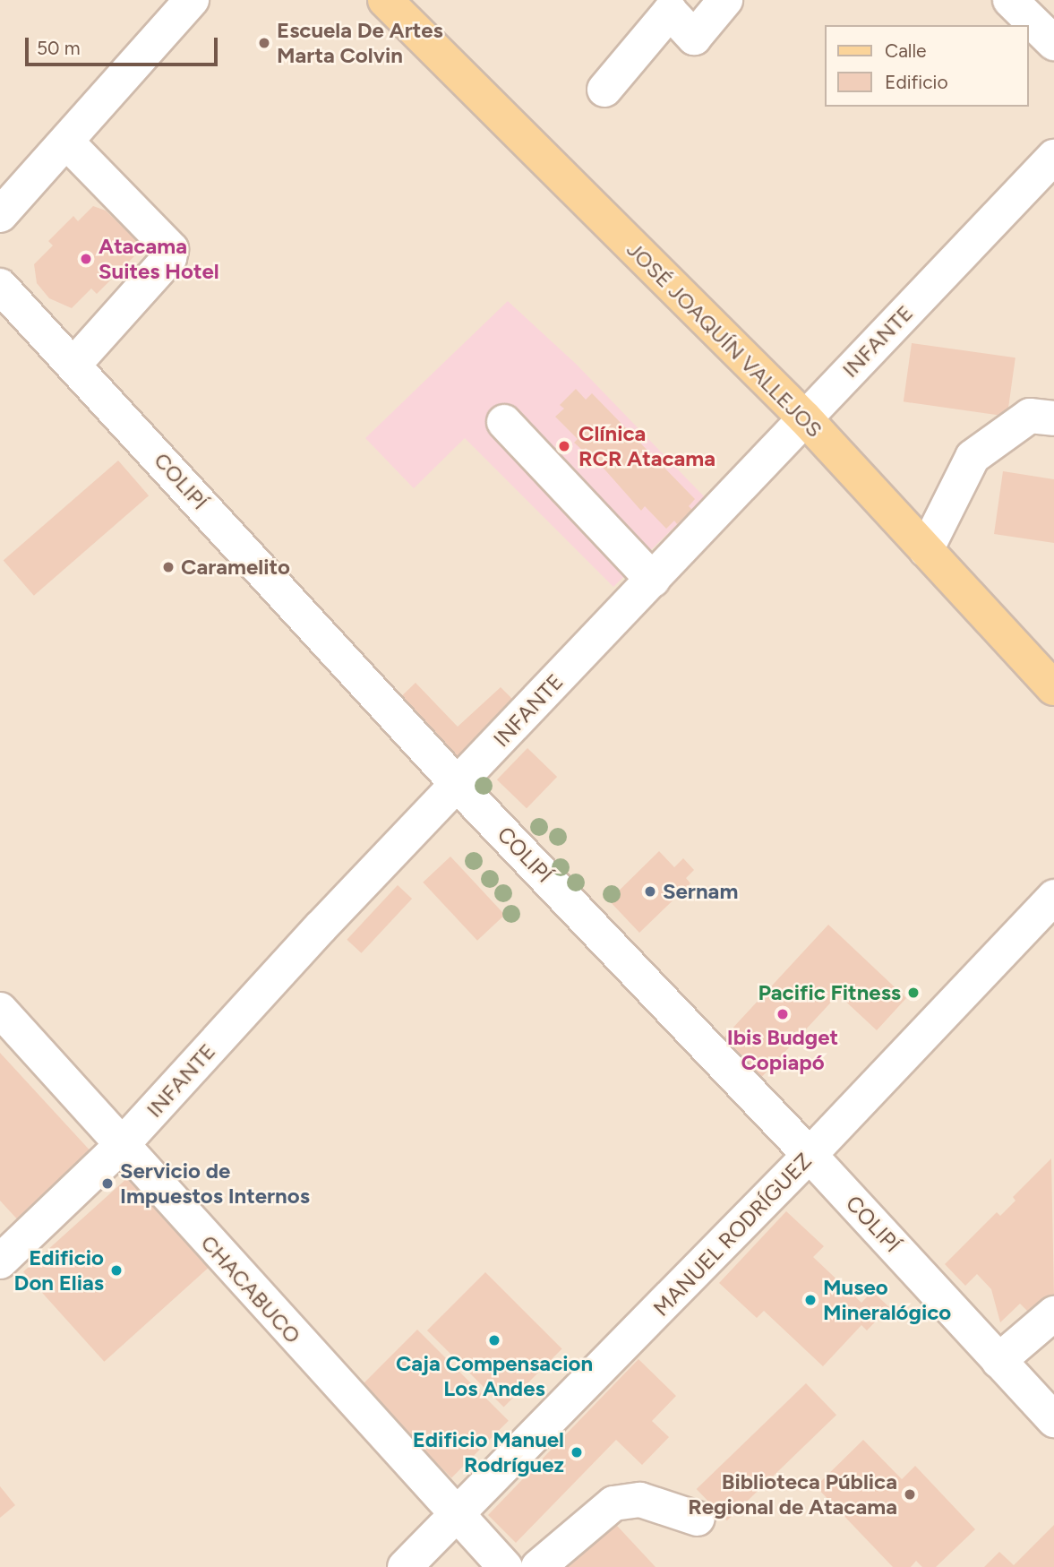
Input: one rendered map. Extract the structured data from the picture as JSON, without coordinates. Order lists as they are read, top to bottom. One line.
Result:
{"streets":{"main road":["JOSÉ JOAQUÍN VALLEJOS"],"street":["INFANTE","COLIPÍ","MANUEL RODRÍGUEZ","CHACABUCO"]},"crossings":[["JOSÉ JOAQUÍN VALLEJOS","INFANTE"],["INFANTE","COLIPÍ"],["INFANTE","CHACABUCO"],["COLIPÍ","MANUEL RODRÍGUEZ"],["MANUEL RODRÍGUEZ","CHACABUCO"]],"places":["Escuela De Artes Marta Colvin","Atacama Suites Hotel","Clínica RCR Atacama","Caramelito","Sernam","Pacific Fitness","Ibis Budget Copiapó","Servicio de Impuestos Internos","Edificio Don Elias","Museo Mineralógico","Caja Compensacion Los Andes","Edificio Manuel Rodríguez","Biblioteca Pública Regional de Atacama"],"legend":["Calle","Edificio"],"scale_bar":"50 m"}
